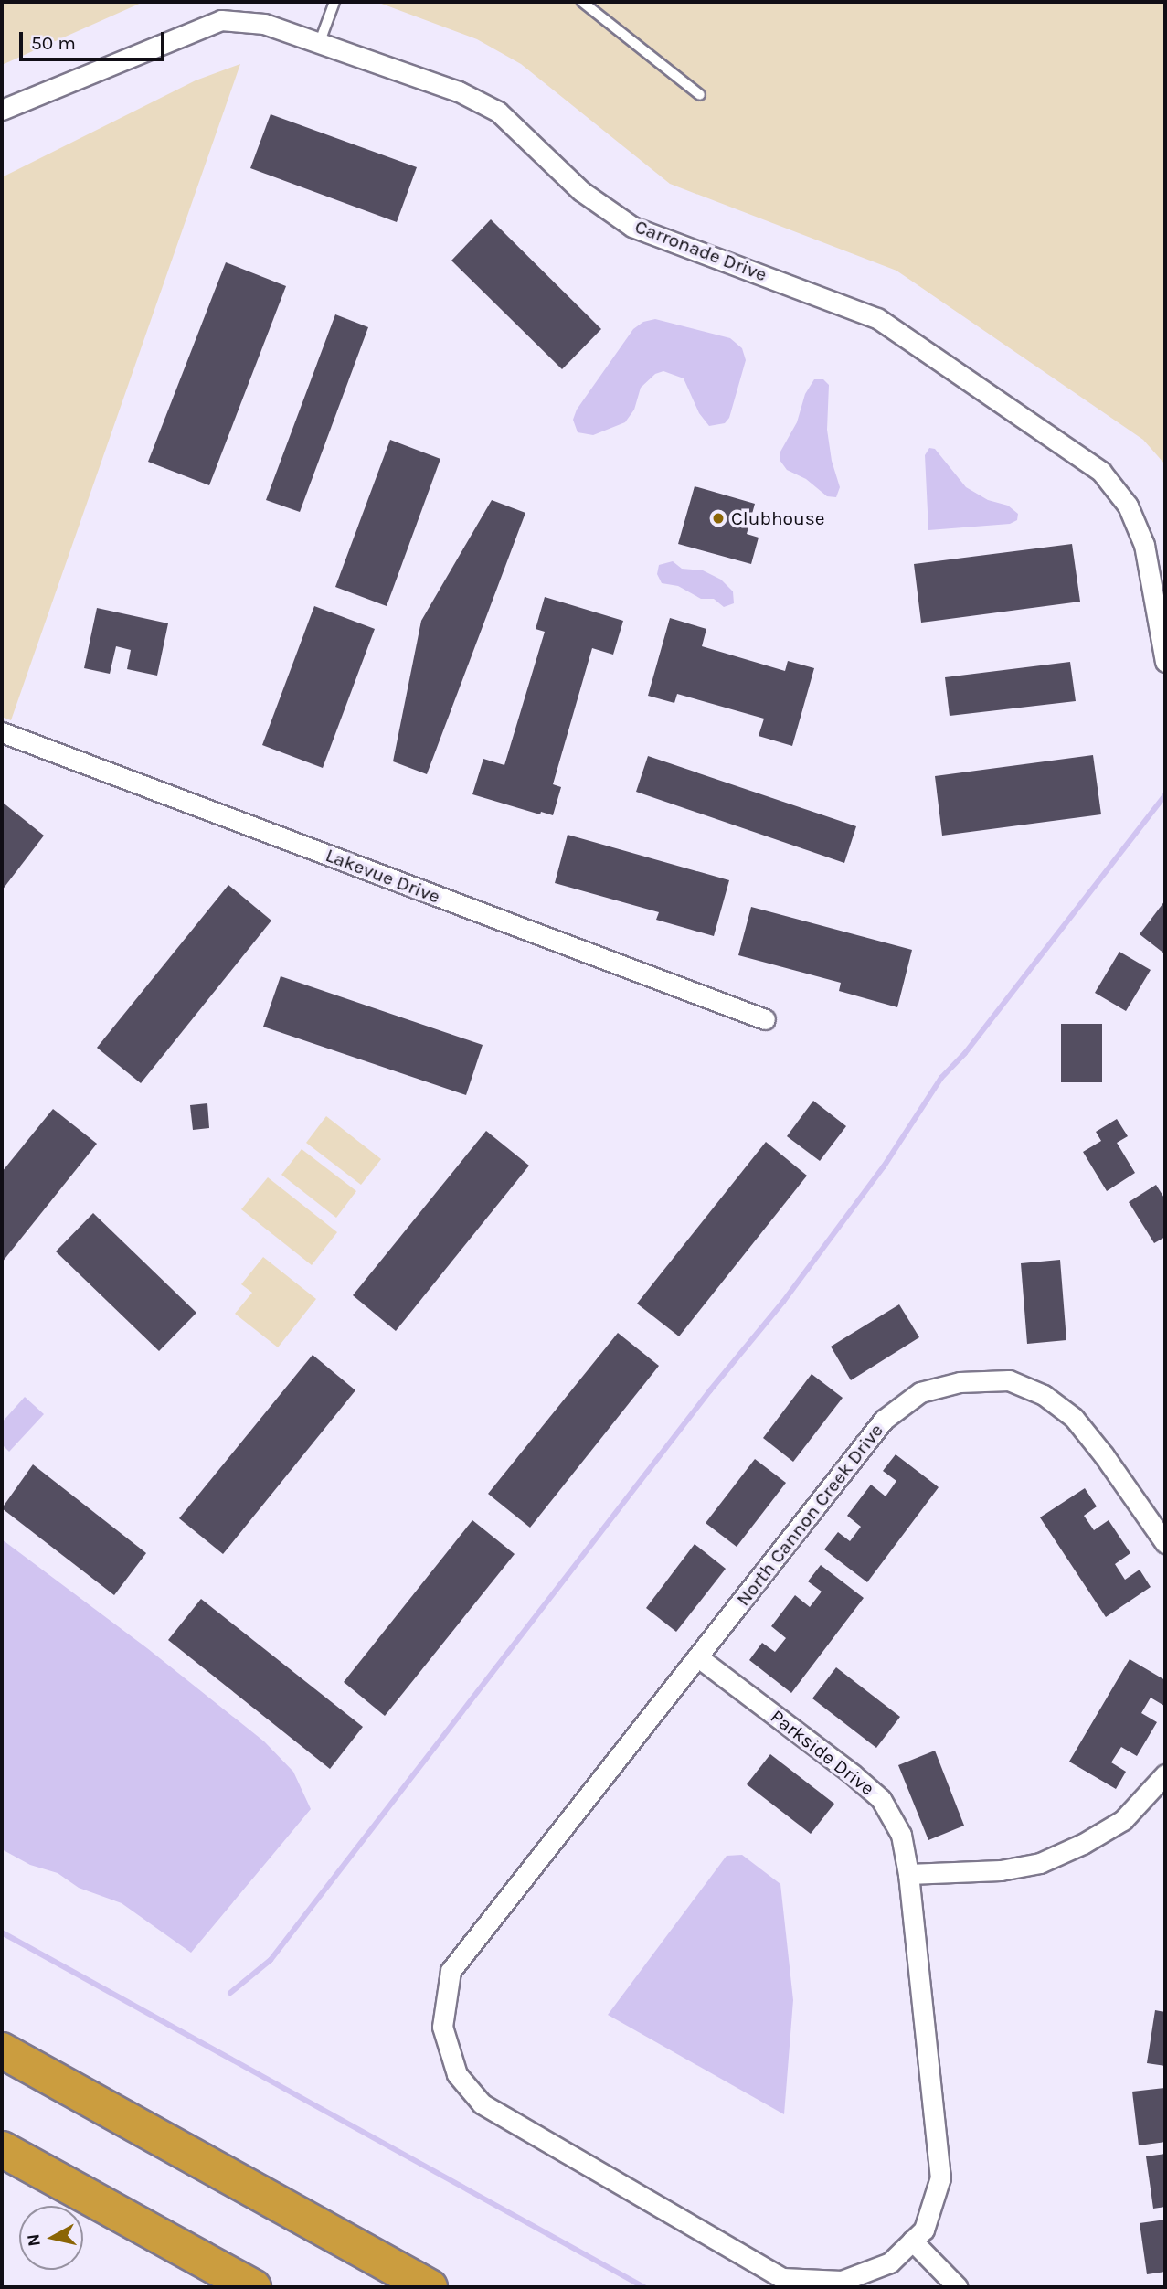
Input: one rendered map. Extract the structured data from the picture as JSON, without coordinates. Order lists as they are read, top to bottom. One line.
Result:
{"streets":{"street":["Carronade Drive","Lakevue Drive","North Cannon Creek Drive","Parkside Drive"]},"crossings":[["North Cannon Creek Drive","Parkside Drive"]],"places":["Clubhouse"],"scale_bar":"50 m","north":"left"}
